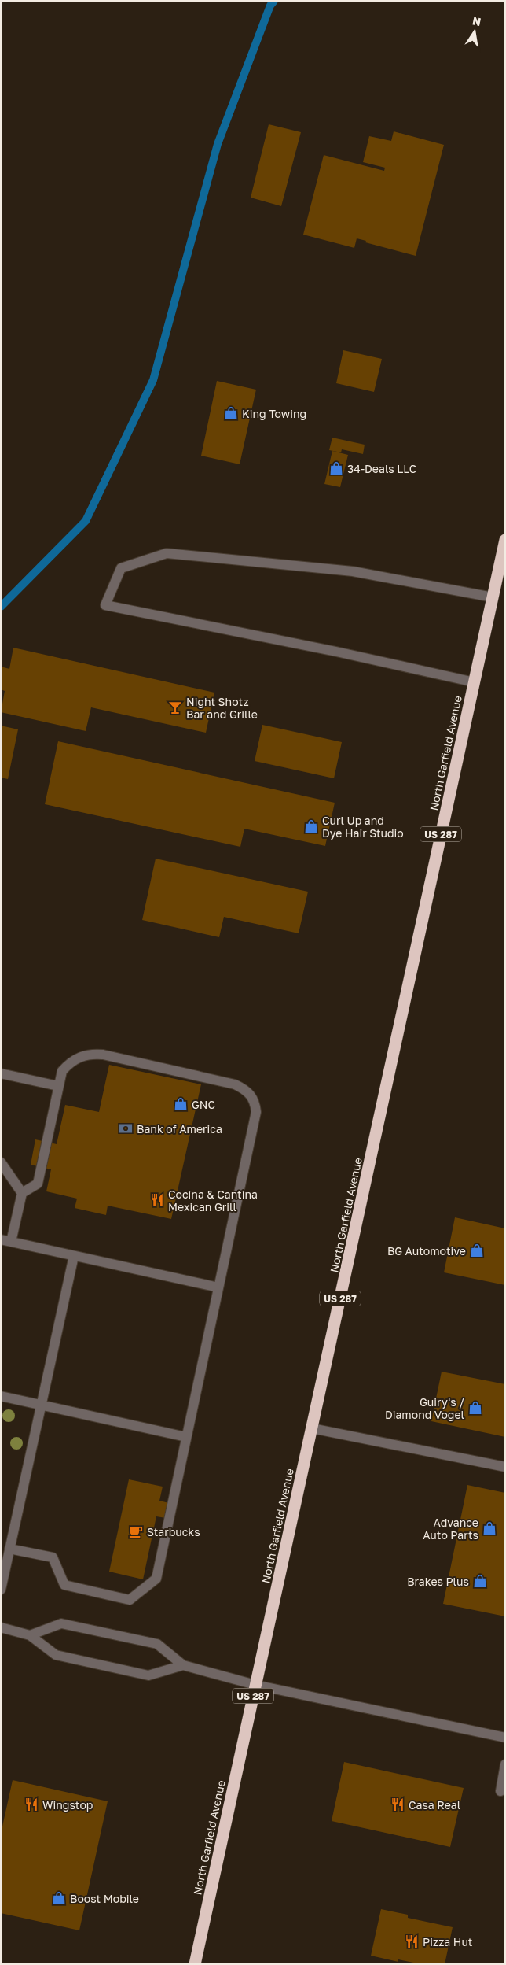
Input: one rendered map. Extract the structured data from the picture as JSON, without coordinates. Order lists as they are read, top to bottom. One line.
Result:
{"streets":{"highway":["North Garfield Avenue","US 287"]},"places":{"shop":["King Towing","34-Deals LLC","Curl Up and Dye Hair Studio","GNC","BG Automotive","Guiry's / Diamond Vogel","Advance Auto Parts","Brakes Plus","Boost Mobile"],"bar":["Night Shotz Bar and Grille"],"bank":["Bank of America"],"restaurant":["Cocina & Cantina Mexican Grill","Wingstop","Casa Real","Pizza Hut"],"cafe":["Starbucks"]},"north":"top"}
